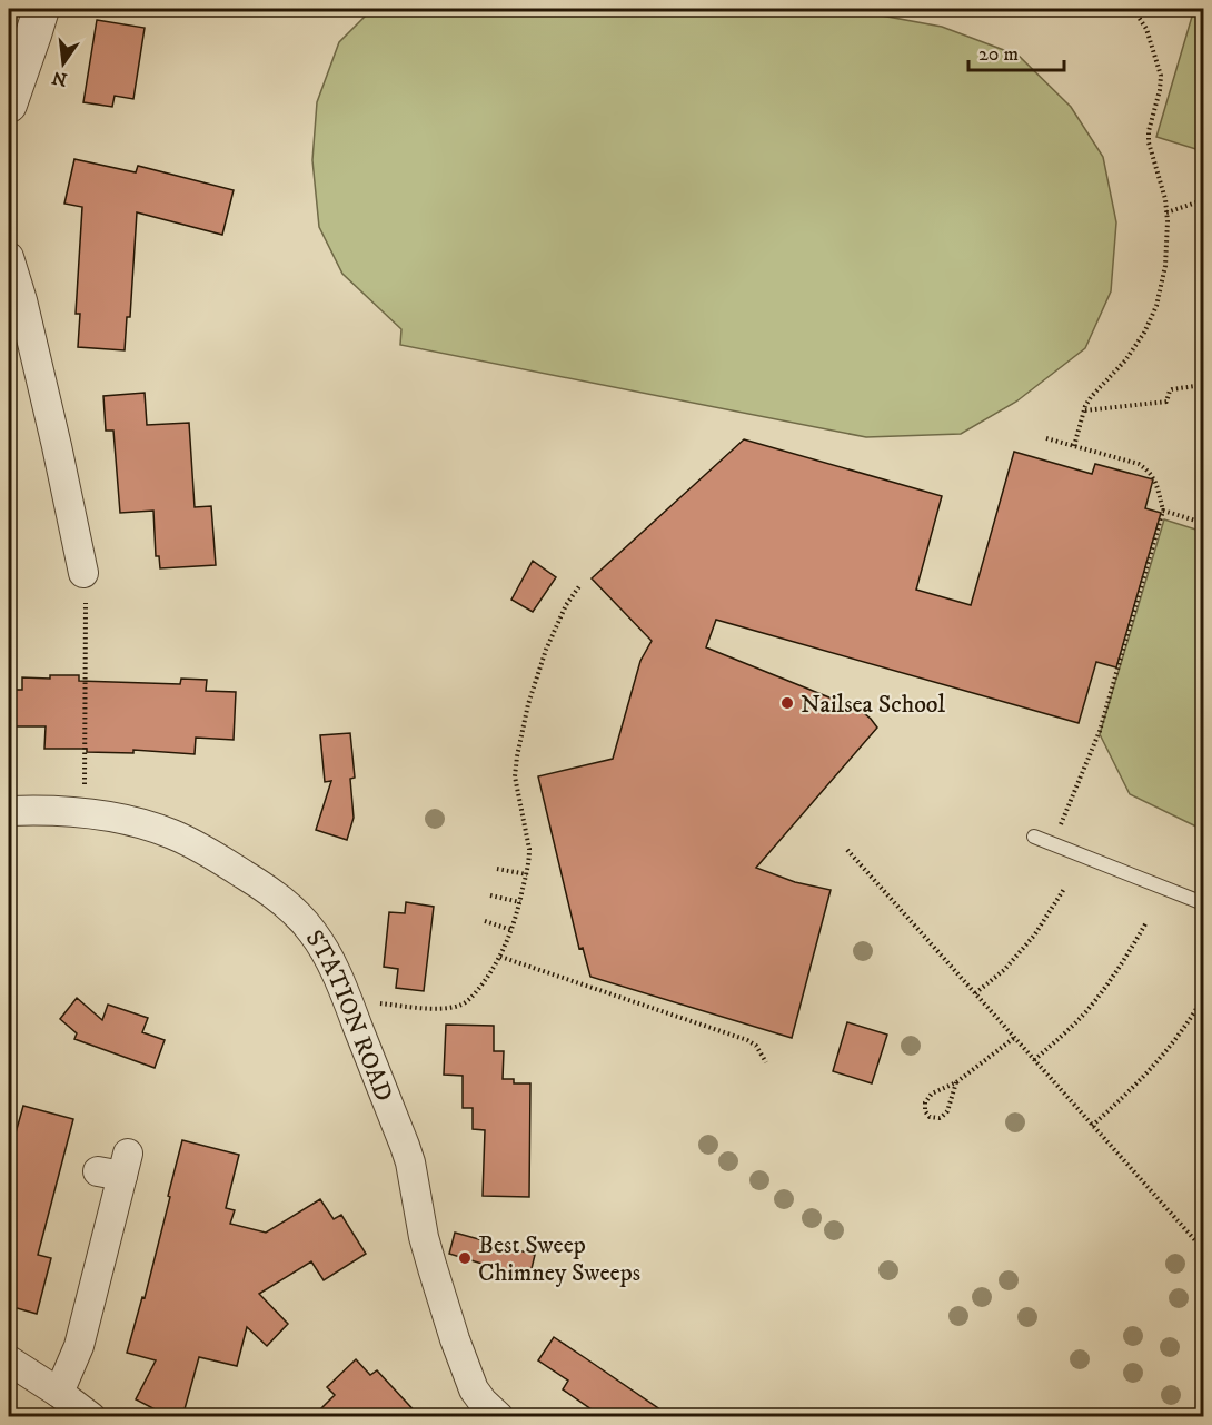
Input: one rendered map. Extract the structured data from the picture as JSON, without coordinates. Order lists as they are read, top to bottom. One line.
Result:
{"streets":{"street":["STATION ROAD"]},"places":["Nailsea School","Best Sweep Chimney Sweeps"],"scale_bar":"20 m","north":"bottom"}
